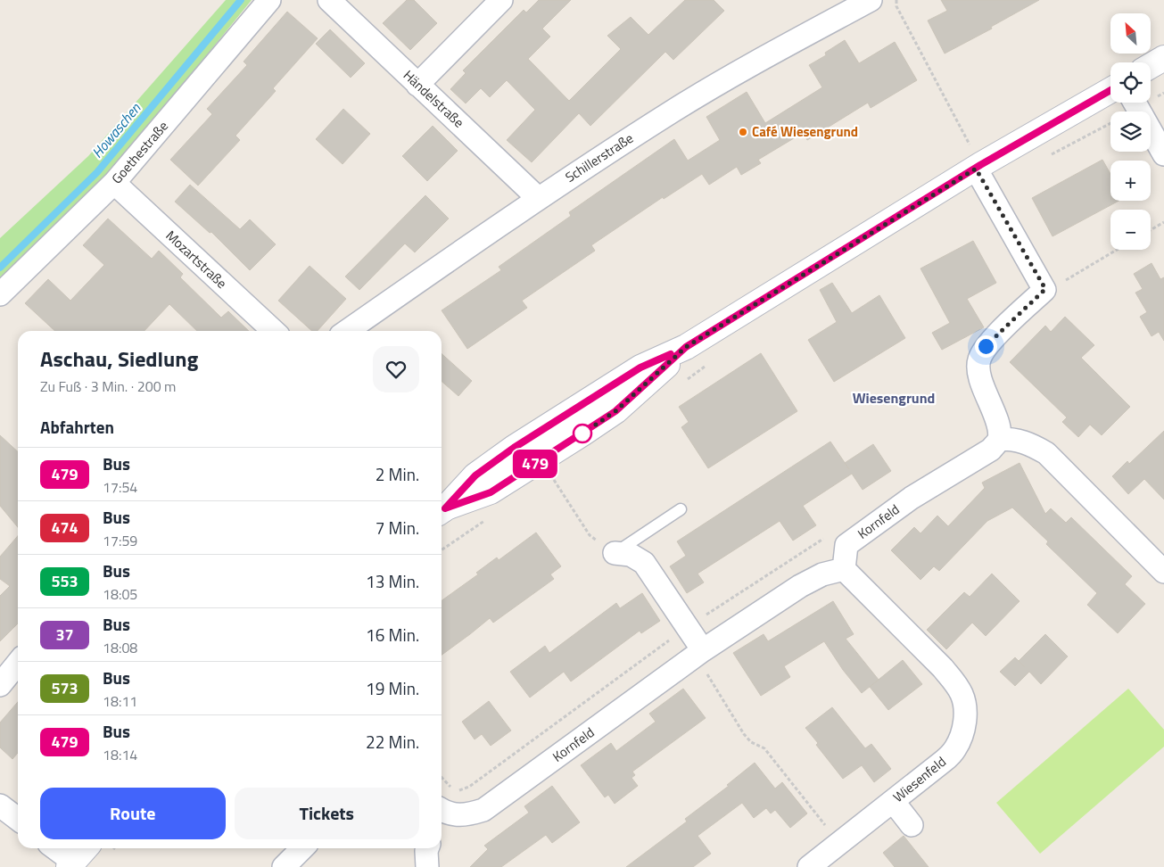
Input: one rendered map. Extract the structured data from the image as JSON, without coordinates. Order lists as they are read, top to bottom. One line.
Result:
{"streets":{"street":["Händelstraße","Goethestraße","Schillerstraße","Mozartstraße","Kornfeld","Wiesenfeld"]},"crossings":[["Händelstraße","Schillerstraße"],["Goethestraße","Mozartstraße"],["Kornfeld","Wiesenfeld"]],"districts":["Wiesengrund"],"water":["Howaschen"],"places":["Café Wiesengrund"],"lines":["bus line 479"],"north":"top left","page":{"on_map":"479","map_buttons":["+","−"],"heading":[["Aschau, Siedlung","Zu Fuß · 3 Min. · 200 m"],"Abfahrten"],"list":[{"mark":"479","name":"Bus","note":"17:54","value":"2 Min."},{"mark":"474","name":"Bus","note":"17:59","value":"7 Min."},{"mark":"553","name":"Bus","note":"18:05","value":"13 Min."},{"mark":"37","name":"Bus","note":"18:08","value":"16 Min."},{"mark":"573","name":"Bus","note":"18:11","value":"19 Min."},{"mark":"479","name":"Bus","note":"18:14","value":"22 Min."}],"buttons":["Route","Tickets"]}}
